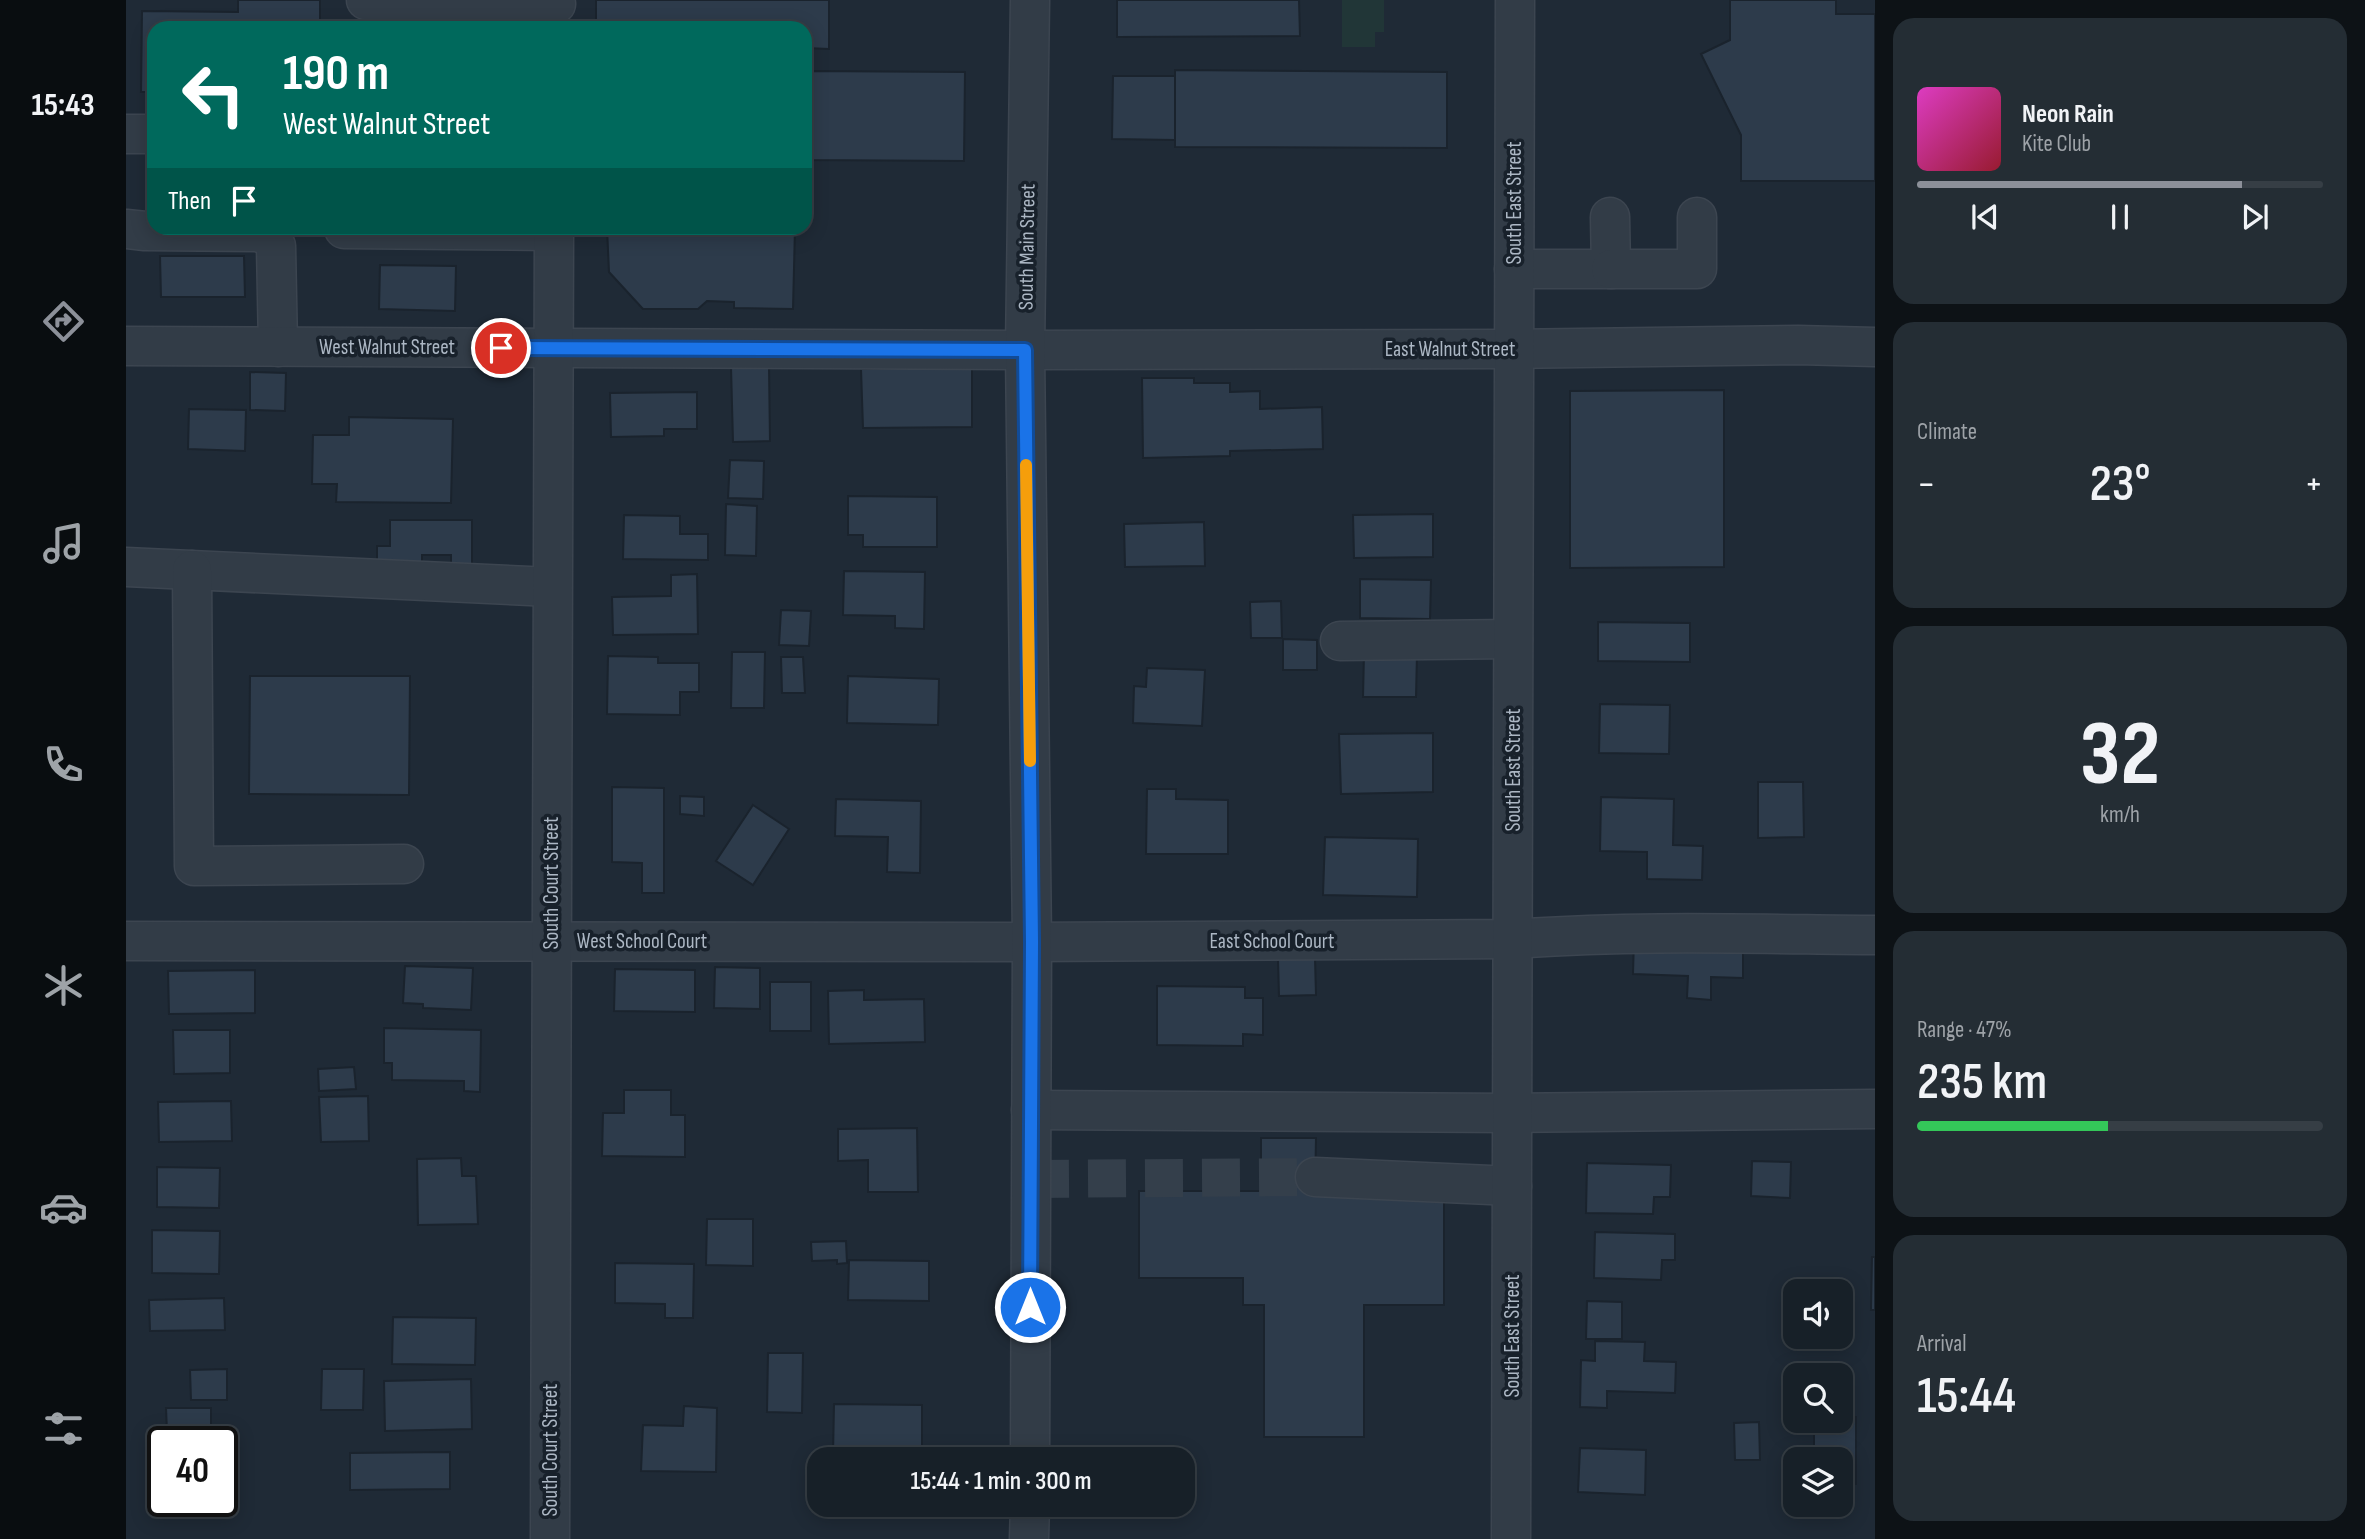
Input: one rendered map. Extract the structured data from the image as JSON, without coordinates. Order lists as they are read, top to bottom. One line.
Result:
{"streets":{"street":["South East Street","South Main Street","West Walnut Street","East Walnut Street","South Court Street","West School Court","East School Court"]},"crossings":[["South East Street","East Walnut Street"],["South East Street","East School Court"],["South Main Street","West Walnut Street"],["South Main Street","East Walnut Street"],["South Main Street","West School Court"],["South Main Street","East School Court"],["West Walnut Street","East Walnut Street"],["West Walnut Street","South Court Street"],["South Court Street","West School Court"],["West School Court","East School Court"]],"page":{"tabs":"15:43","turn":["190 m","West Walnut Street"],"song":["Neon Rain","Kite Club"],"then":"Then","tile":["Climate",["32","km/h"],["Range · 47%","235 km"],["Arrival","15:44"]],"heat":["−","23°","+"],"limit":"40","trip":"15:44 · 1 min · 300 m"}}
